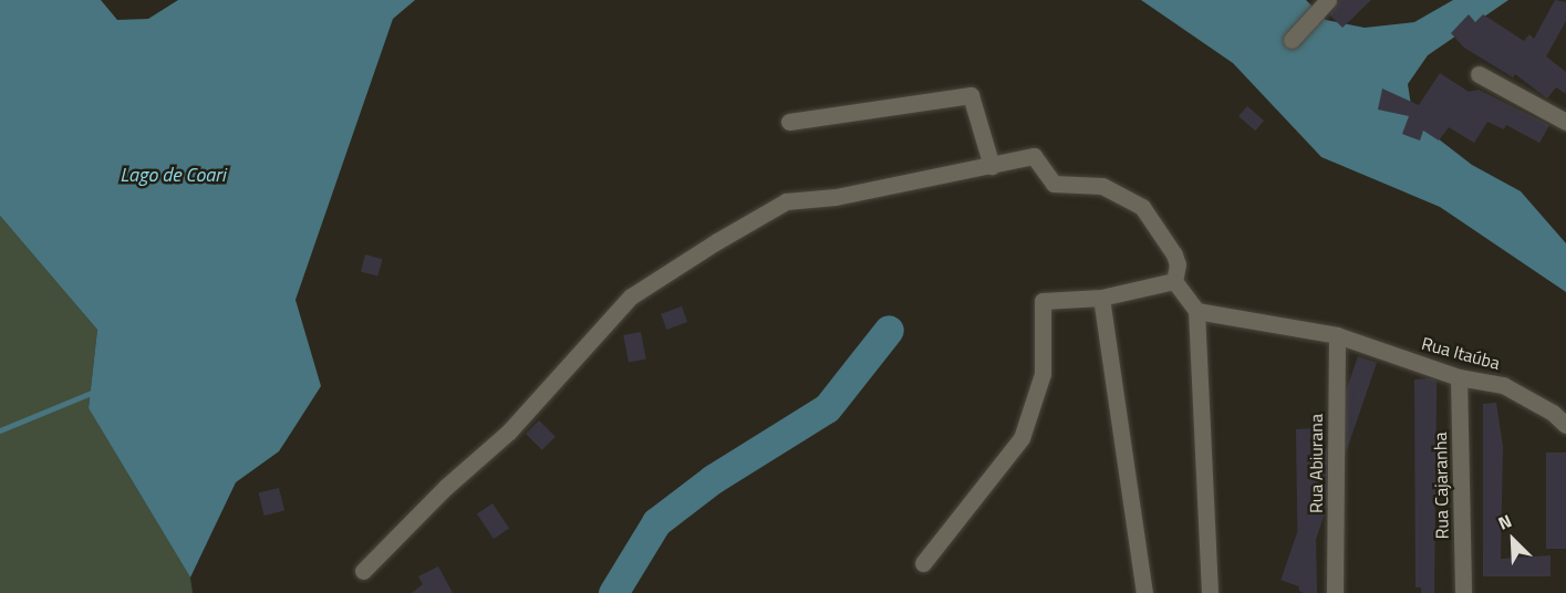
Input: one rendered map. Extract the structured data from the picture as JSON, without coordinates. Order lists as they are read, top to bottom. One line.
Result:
{"streets":{"street":["Rua Itaúba","Rua Abiurana","Rua Cajaranha"]},"crossings":[["Rua Itaúba","Rua Abiurana"],["Rua Itaúba","Rua Cajaranha"]],"water":["Lago de Coari"],"north":"top left"}
